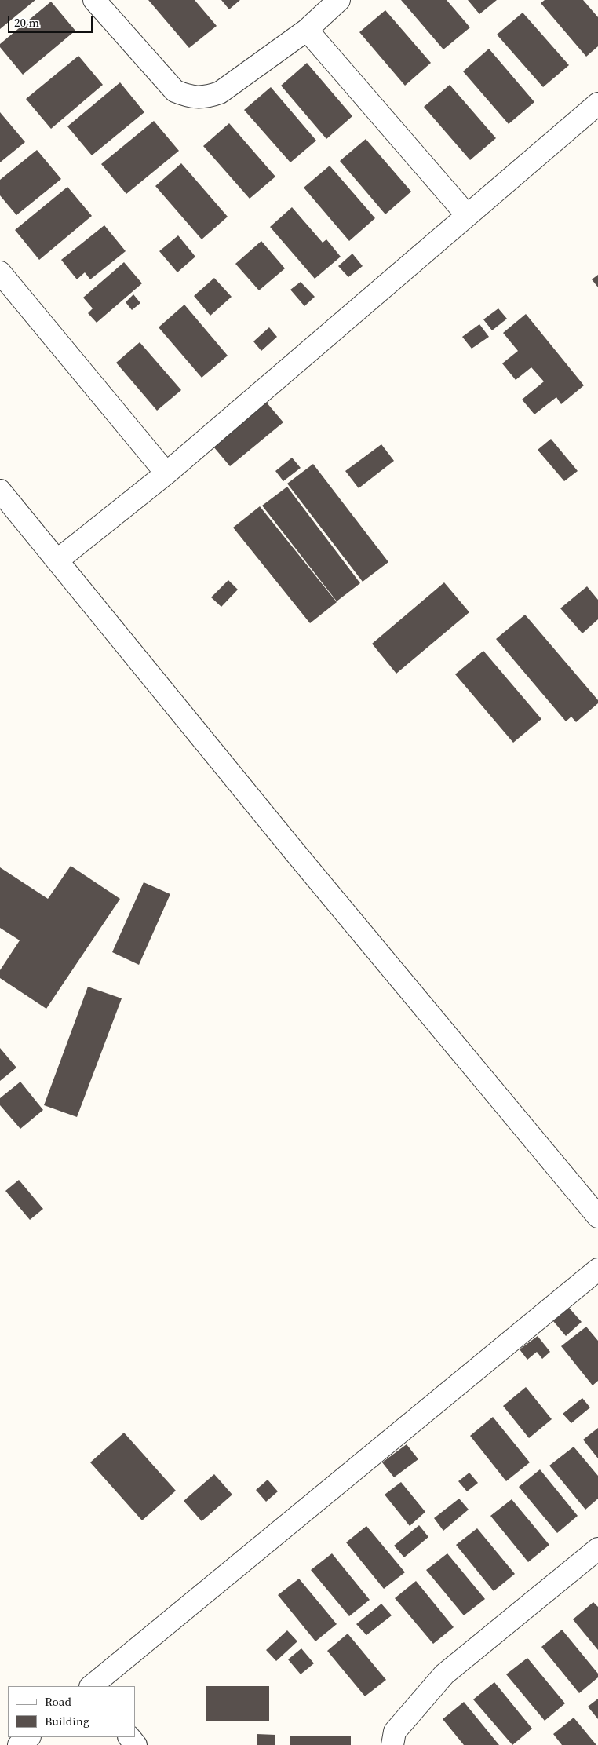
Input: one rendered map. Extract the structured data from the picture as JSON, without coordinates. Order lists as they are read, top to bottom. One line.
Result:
{"legend":["Road","Building"],"scale_bar":"20 m"}
